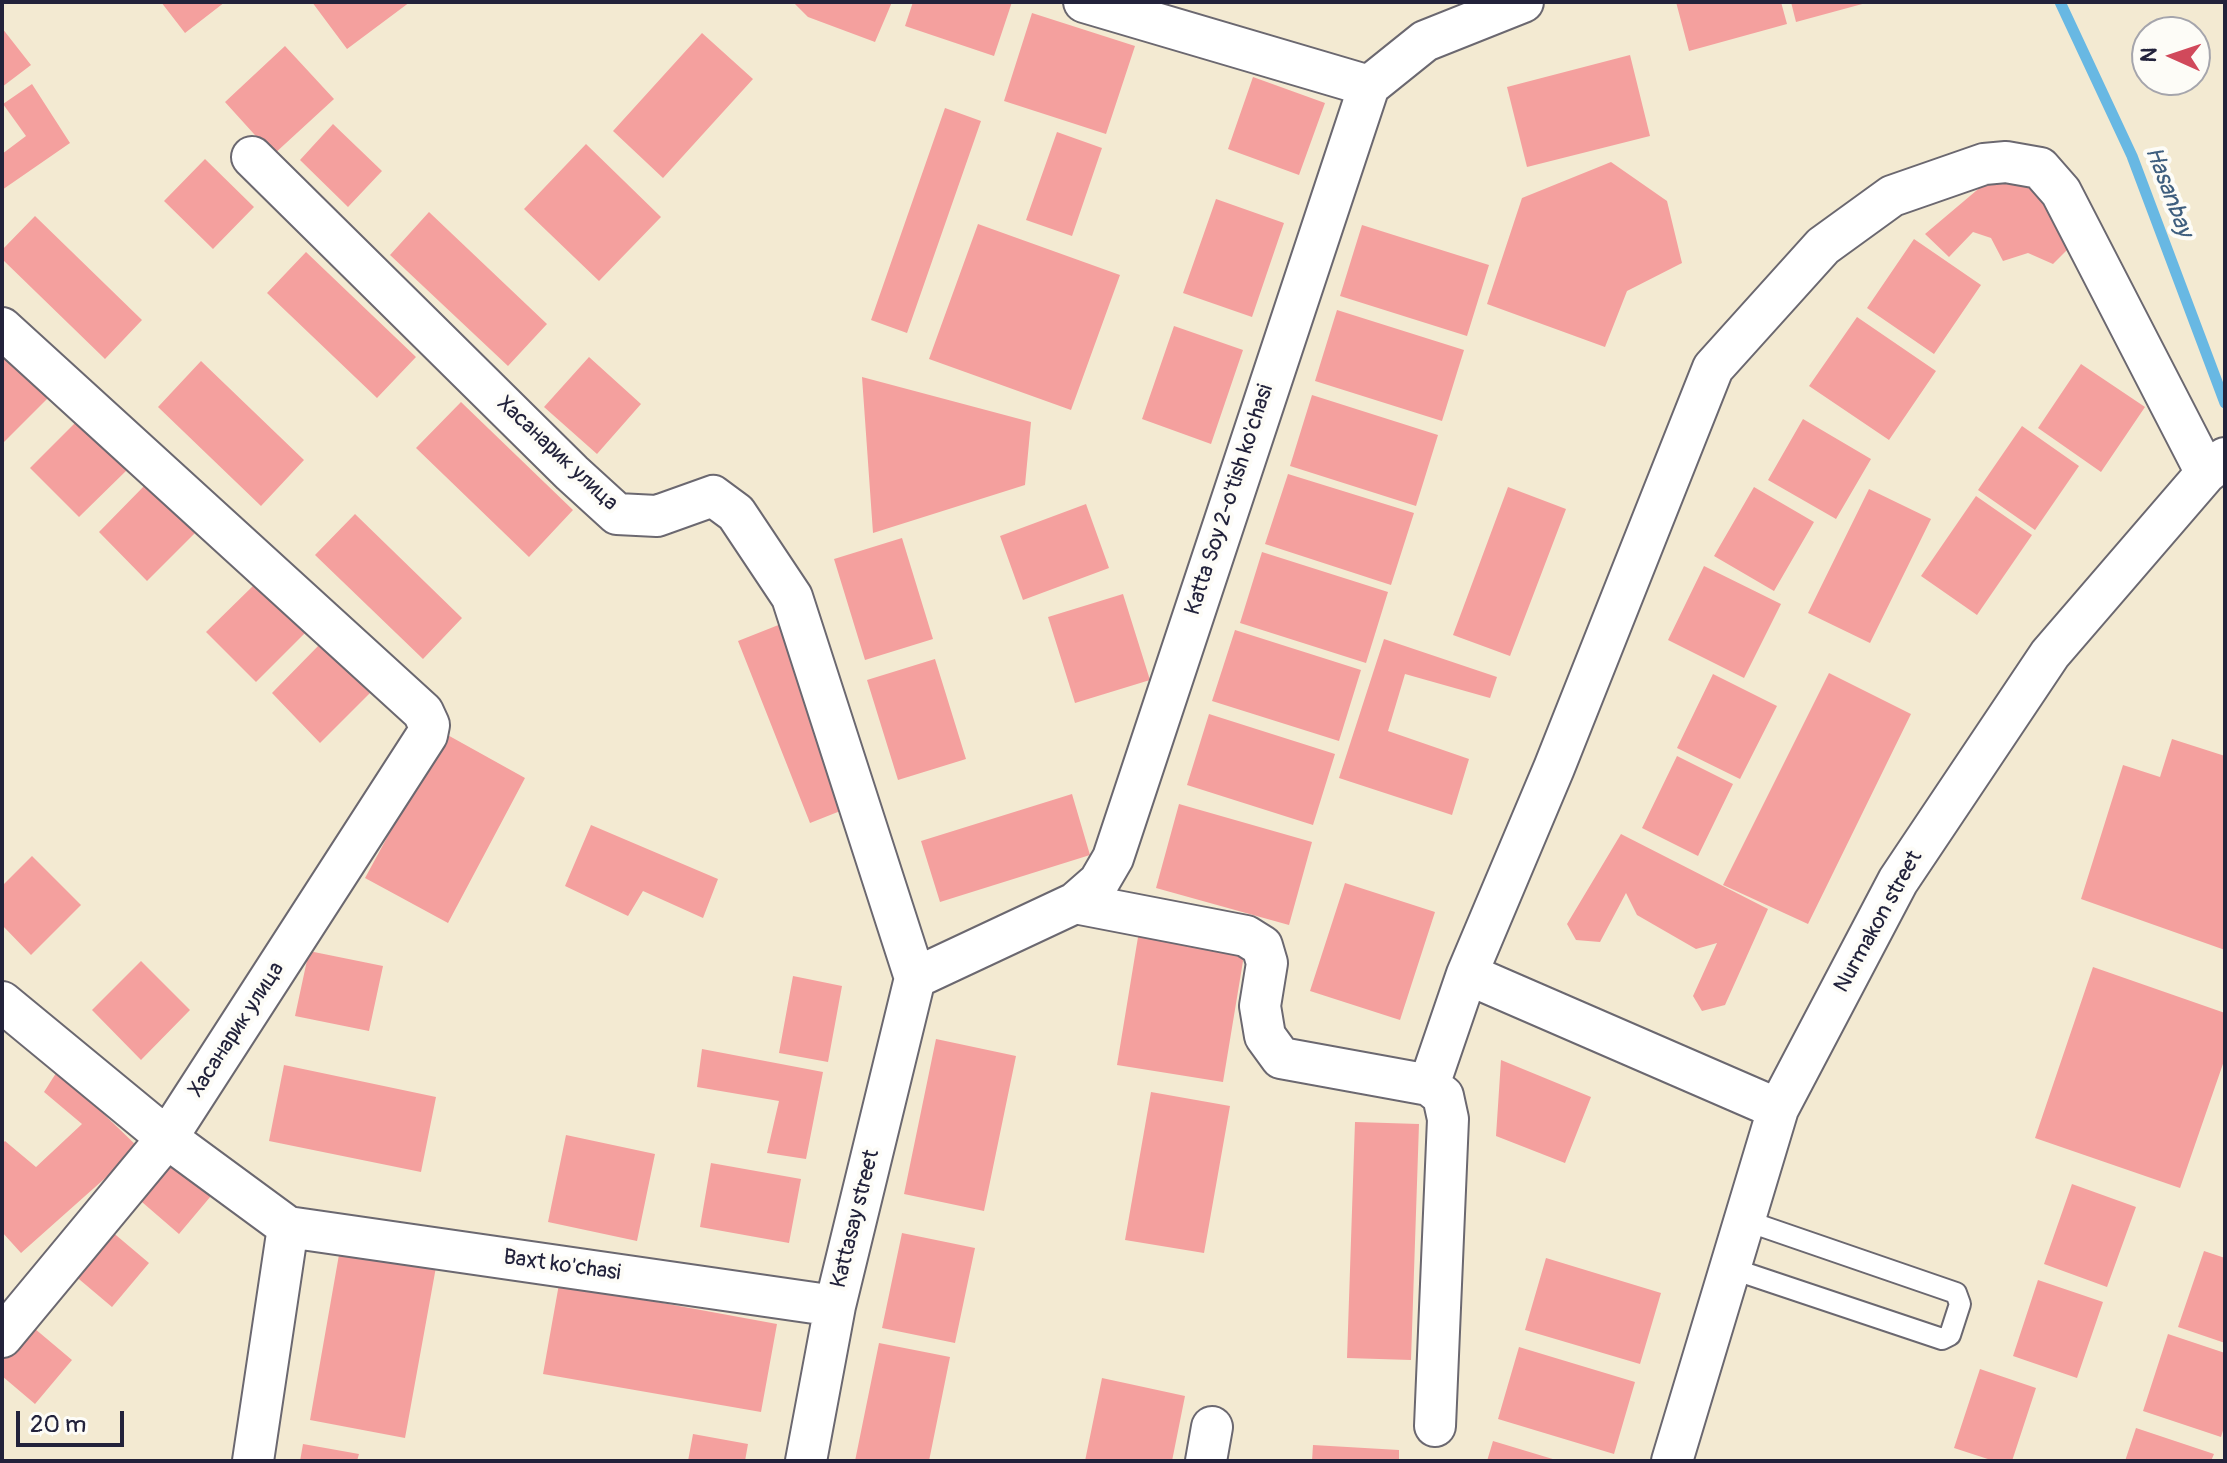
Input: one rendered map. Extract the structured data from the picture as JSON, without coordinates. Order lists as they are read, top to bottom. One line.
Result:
{"streets":{"street":["Хасанарик улица","Katta Soy 2-o'tish ko'chasi","Nurmakon street","Kattasay street","Baxt ko'chasi"]},"crossings":[["Хасанарик улица","Katta Soy 2-o'tish ko'chasi"],["Хасанарик улица","Kattasay street"],["Хасанарик улица","Baxt ko'chasi"],["Katta Soy 2-o'tish ko'chasi","Kattasay street"],["Kattasay street","Baxt ko'chasi"]],"water":["Hasanbay"],"scale_bar":"20 m","north":"left"}
